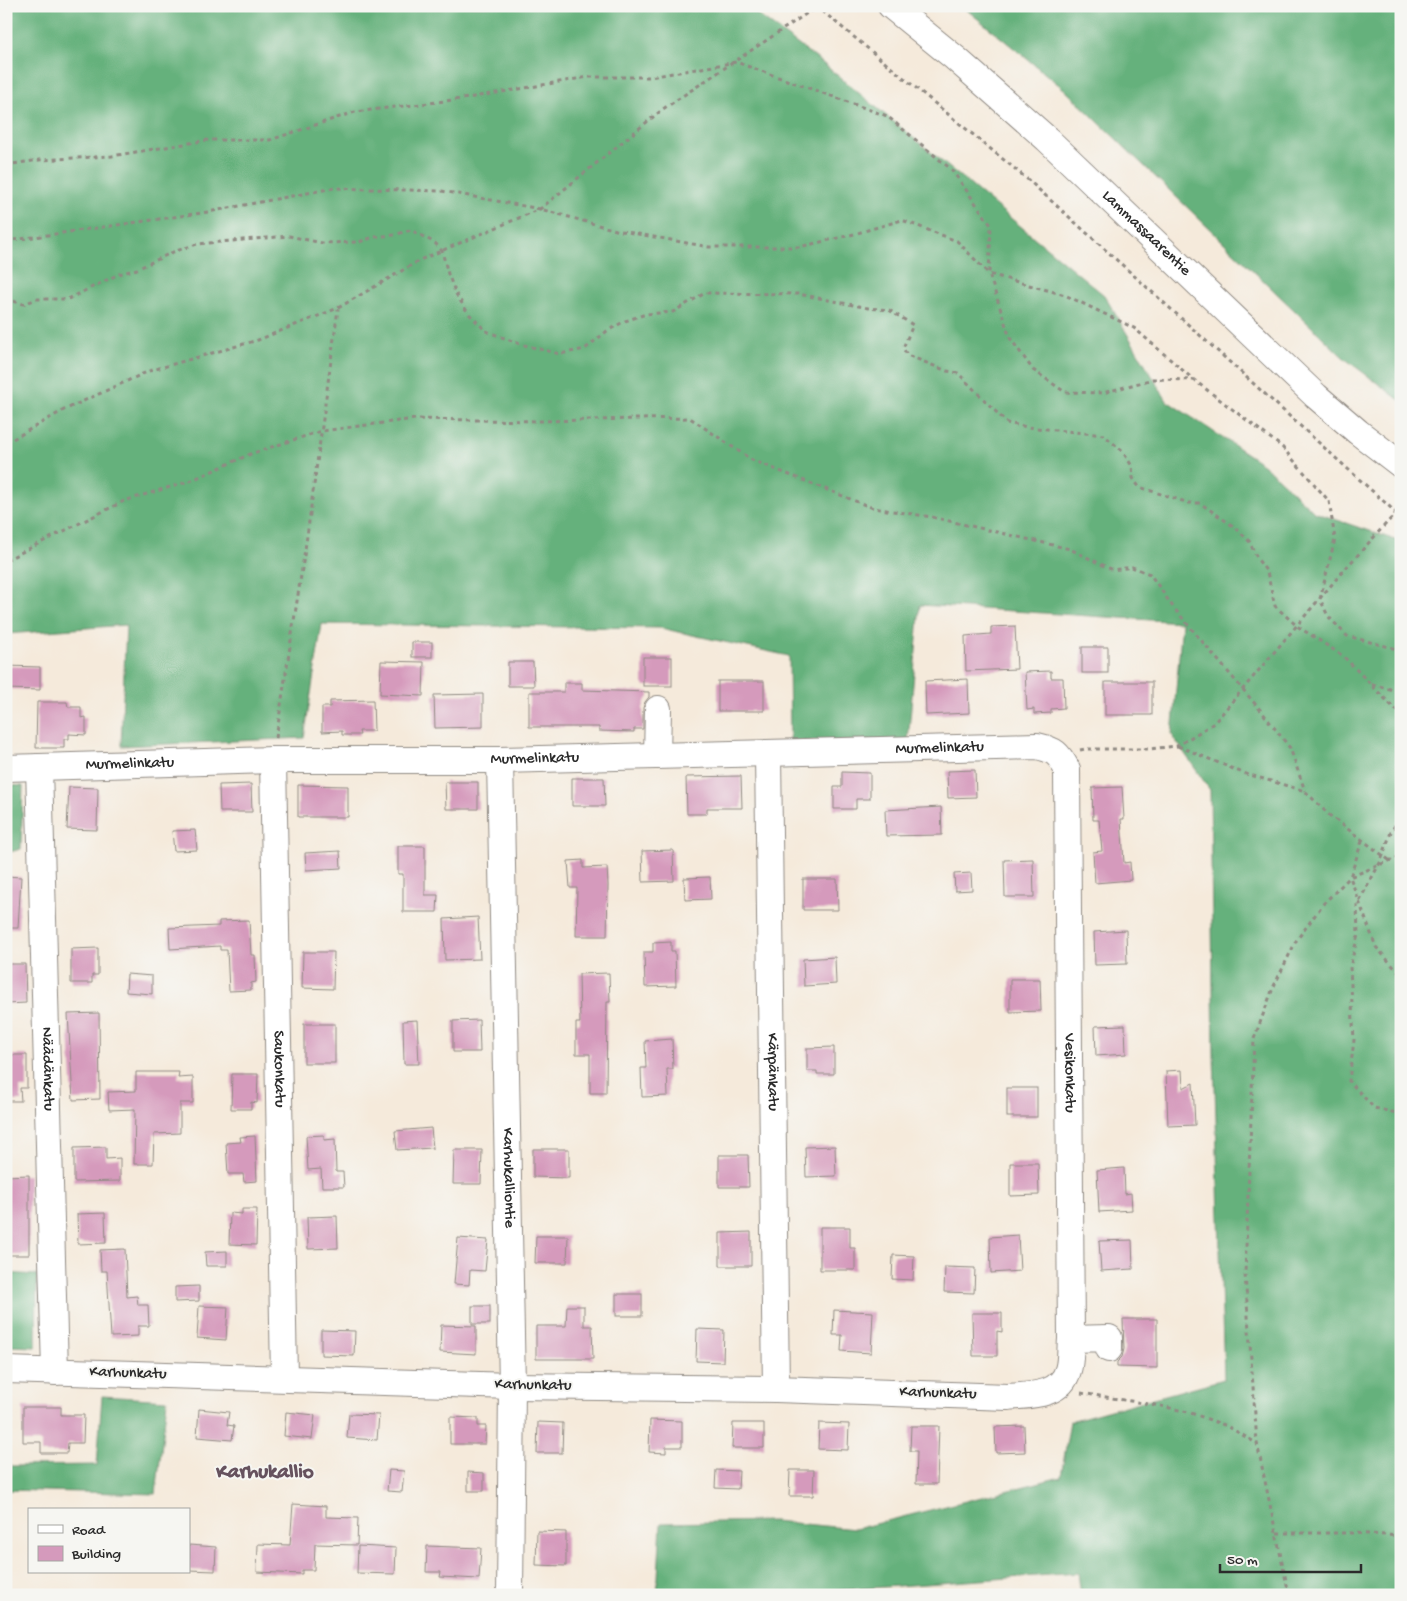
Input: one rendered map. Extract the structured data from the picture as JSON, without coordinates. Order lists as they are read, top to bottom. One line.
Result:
{"streets":{"street":["Lammassaarentie","Murmelinkatu","Saukonkatu","Näädänkatu","Kärpänkatu","Vesikonkatu","Karhukalliontie","Karhunkatu"]},"crossings":[["Murmelinkatu","Saukonkatu"],["Murmelinkatu","Näädänkatu"],["Murmelinkatu","Kärpänkatu"],["Murmelinkatu","Vesikonkatu"],["Murmelinkatu","Karhukalliontie"],["Saukonkatu","Karhunkatu"],["Näädänkatu","Karhunkatu"],["Kärpänkatu","Karhunkatu"],["Vesikonkatu","Karhunkatu"],["Karhukalliontie","Karhunkatu"]],"districts":["Karhukallio"],"legend":["Road","Building"],"scale_bar":"50 m"}
